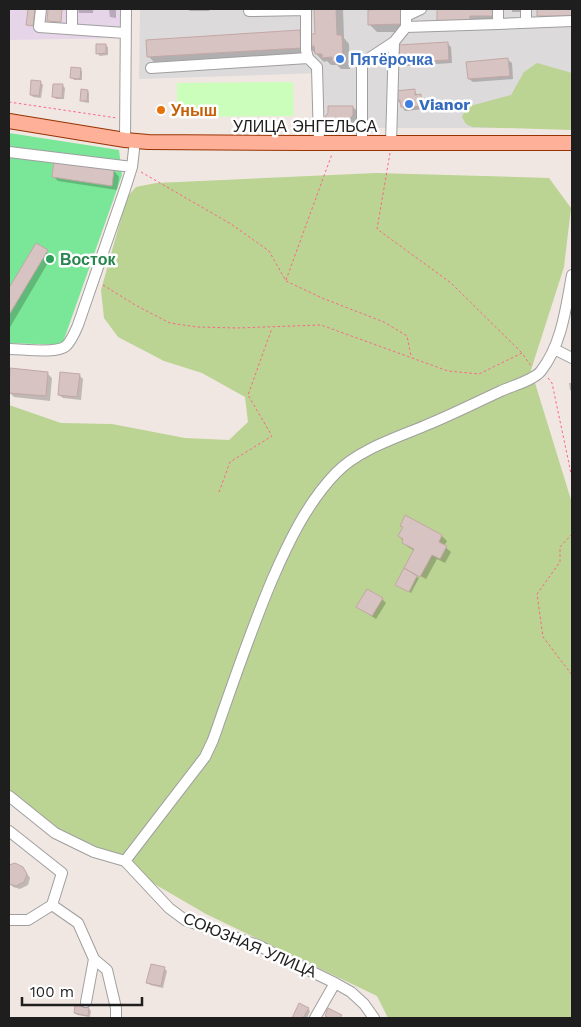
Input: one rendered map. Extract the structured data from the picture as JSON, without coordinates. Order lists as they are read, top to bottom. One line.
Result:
{"streets":{"main road":["УЛИЦА ЭНГЕЛЬСА"],"street":["СОЮЗНАЯ УЛИЦА"]},"places":["Пятёрочка","Vianor","Уныш","Восток"],"scale_bar":"100 m"}
